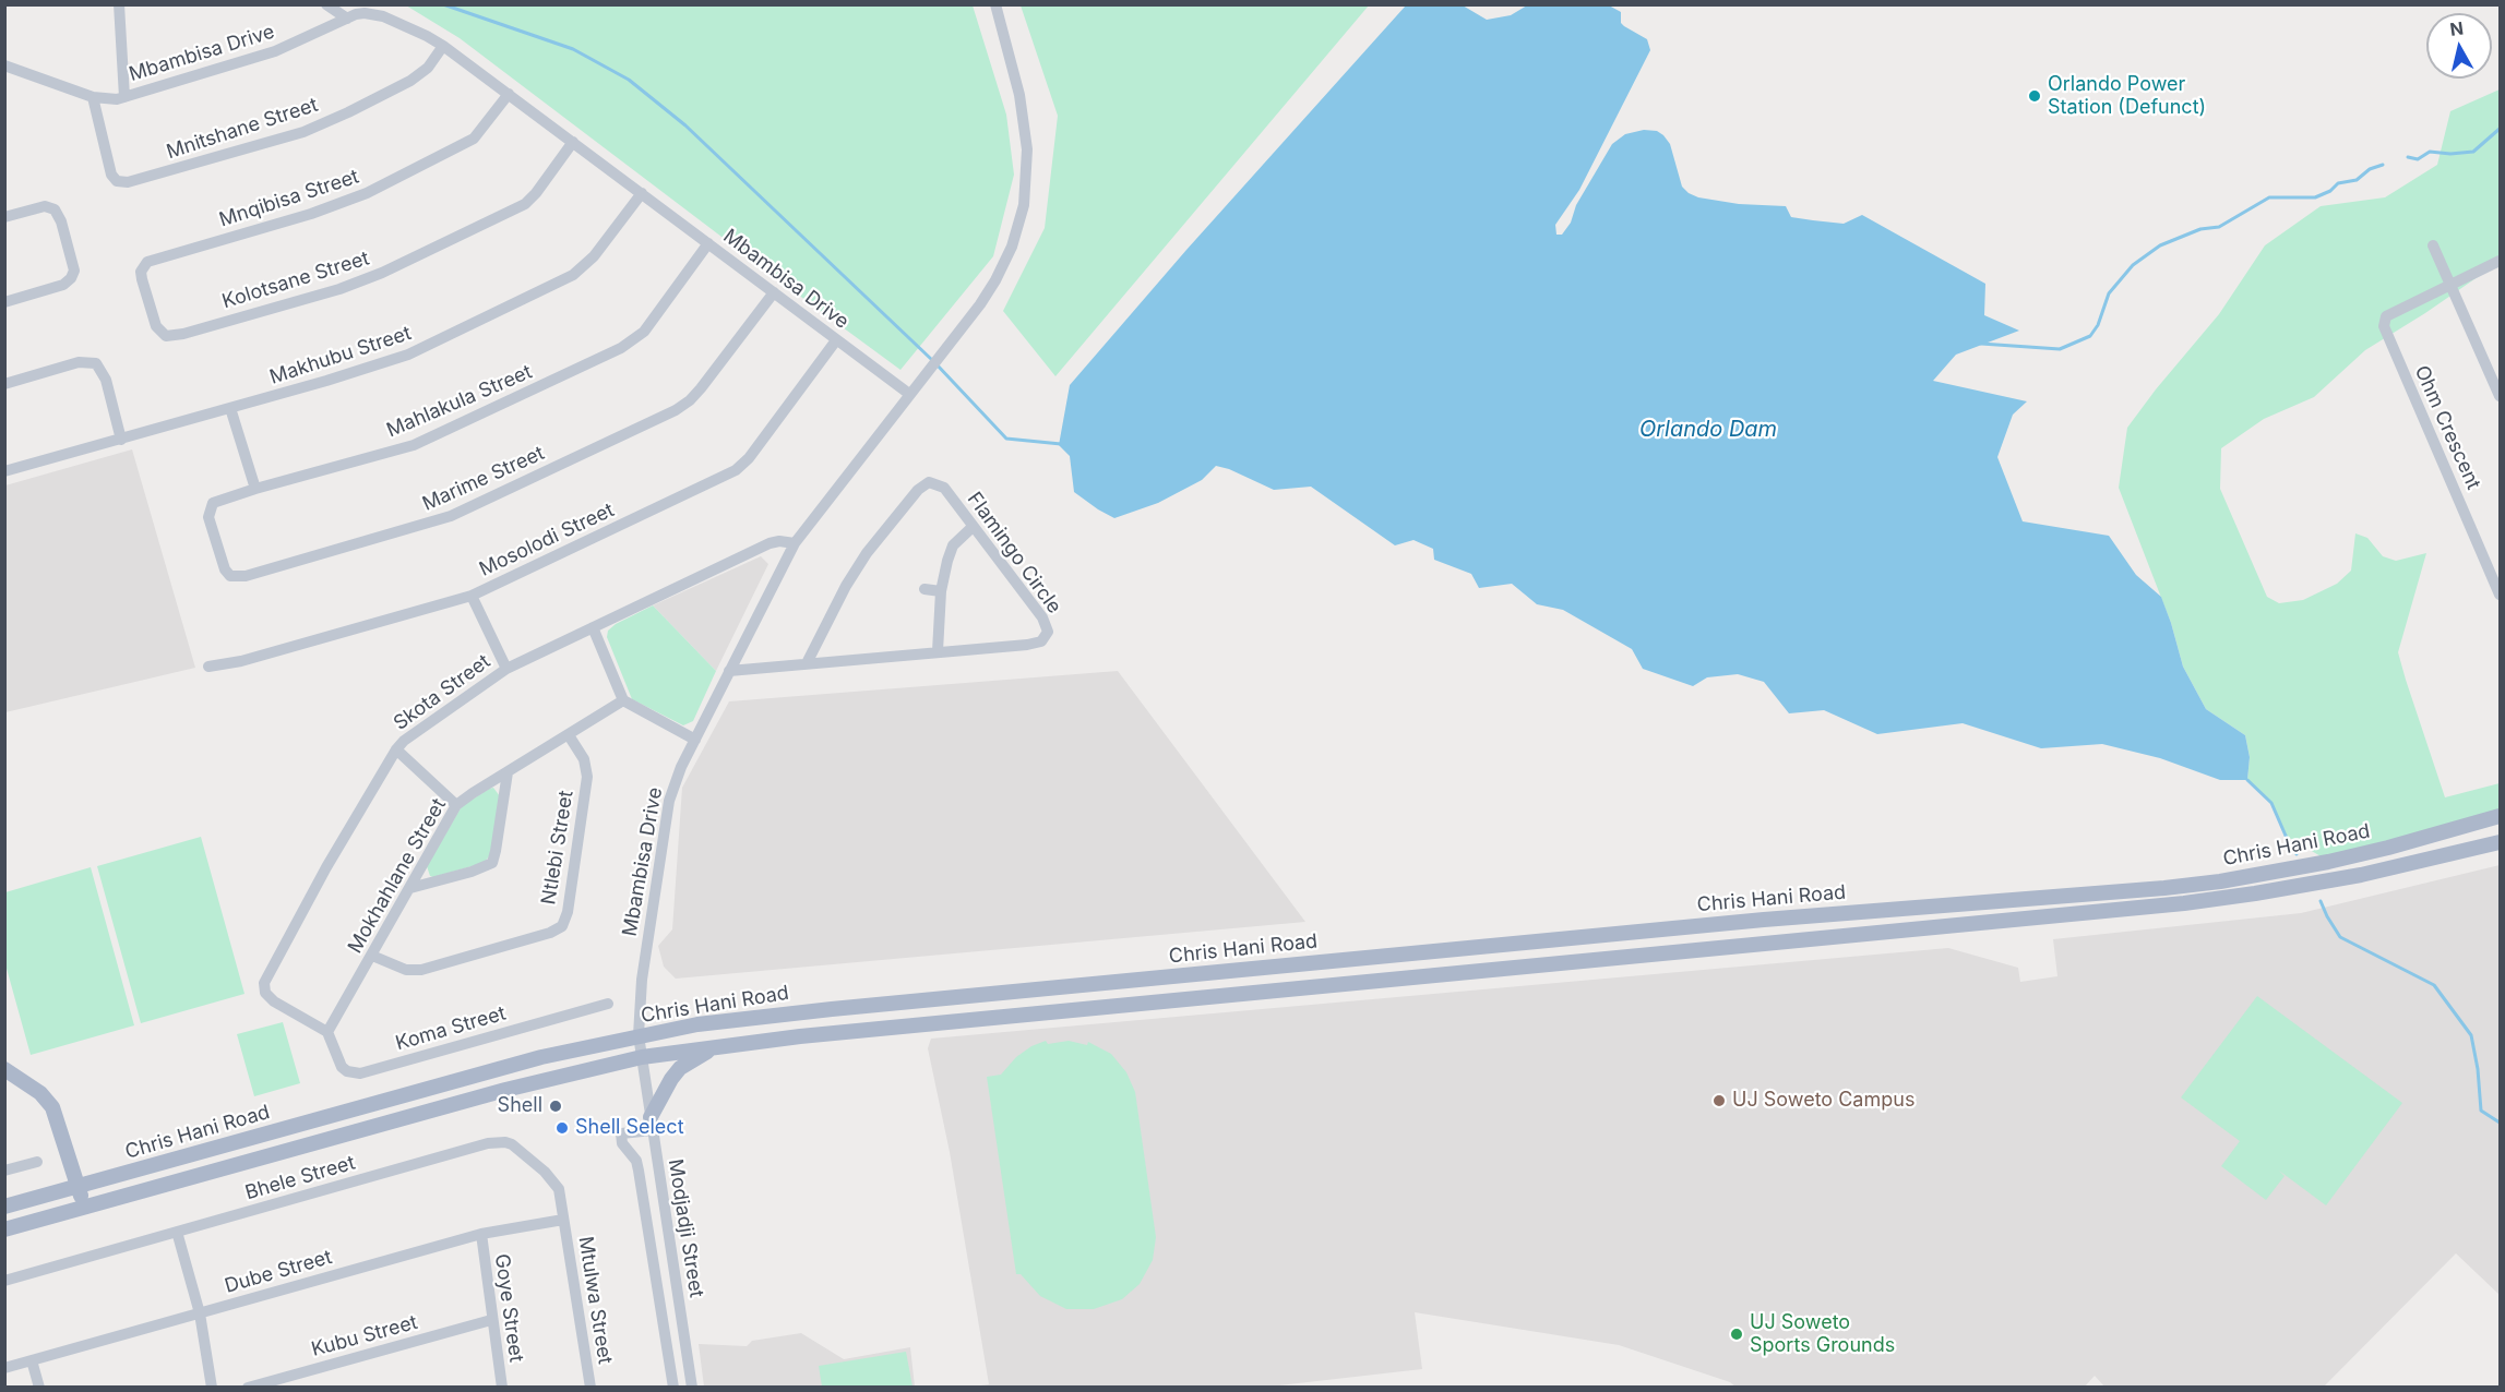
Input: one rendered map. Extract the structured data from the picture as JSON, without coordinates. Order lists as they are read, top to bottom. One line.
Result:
{"streets":{"main road":["Chris Hani Road"],"street":["Mbambisa Drive","Mnitshane Street","Mnqibisa Street","Kolotsane Street","Makhubu Street","Mahlakula Street","Ohm Crescent","Marime Street","Mosolodi Street","Flamingo Circle","Skota Street","Ntlebi Street","Mokhahlane Street","Koma Street","Bhele Street","Modjadji Street","Dube Street","Mtulwa Street","Goye Street","Kubu Street"]},"crossings":[["Mbambisa Drive","Mnitshane Street"],["Mbambisa Drive","Mnqibisa Street"],["Mbambisa Drive","Kolotsane Street"],["Mbambisa Drive","Makhubu Street"],["Mbambisa Drive","Mahlakula Street"],["Mbambisa Drive","Marime Street"],["Mbambisa Drive","Mosolodi Street"],["Mbambisa Drive","Flamingo Circle"],["Mbambisa Drive","Skota Street"],["Mbambisa Drive","Chris Hani Road"],["Mbambisa Drive","Modjadji Street"],["Mnqibisa Street","Kolotsane Street"],["Mahlakula Street","Marime Street"],["Skota Street","Mokhahlane Street"],["Skota Street","Koma Street"],["Chris Hani Road","Modjadji Street"],["Ntlebi Street","Mokhahlane Street"],["Mokhahlane Street","Koma Street"],["Bhele Street","Dube Street"],["Bhele Street","Mtulwa Street"],["Dube Street","Mtulwa Street"],["Dube Street","Goye Street"],["Goye Street","Kubu Street"]],"water":["Orlando Dam"],"places":["Orlando Power Station (Defunct)","UJ Soweto Campus","Shell","Shell Select","UJ Soweto Sports Grounds"],"north":"top"}
